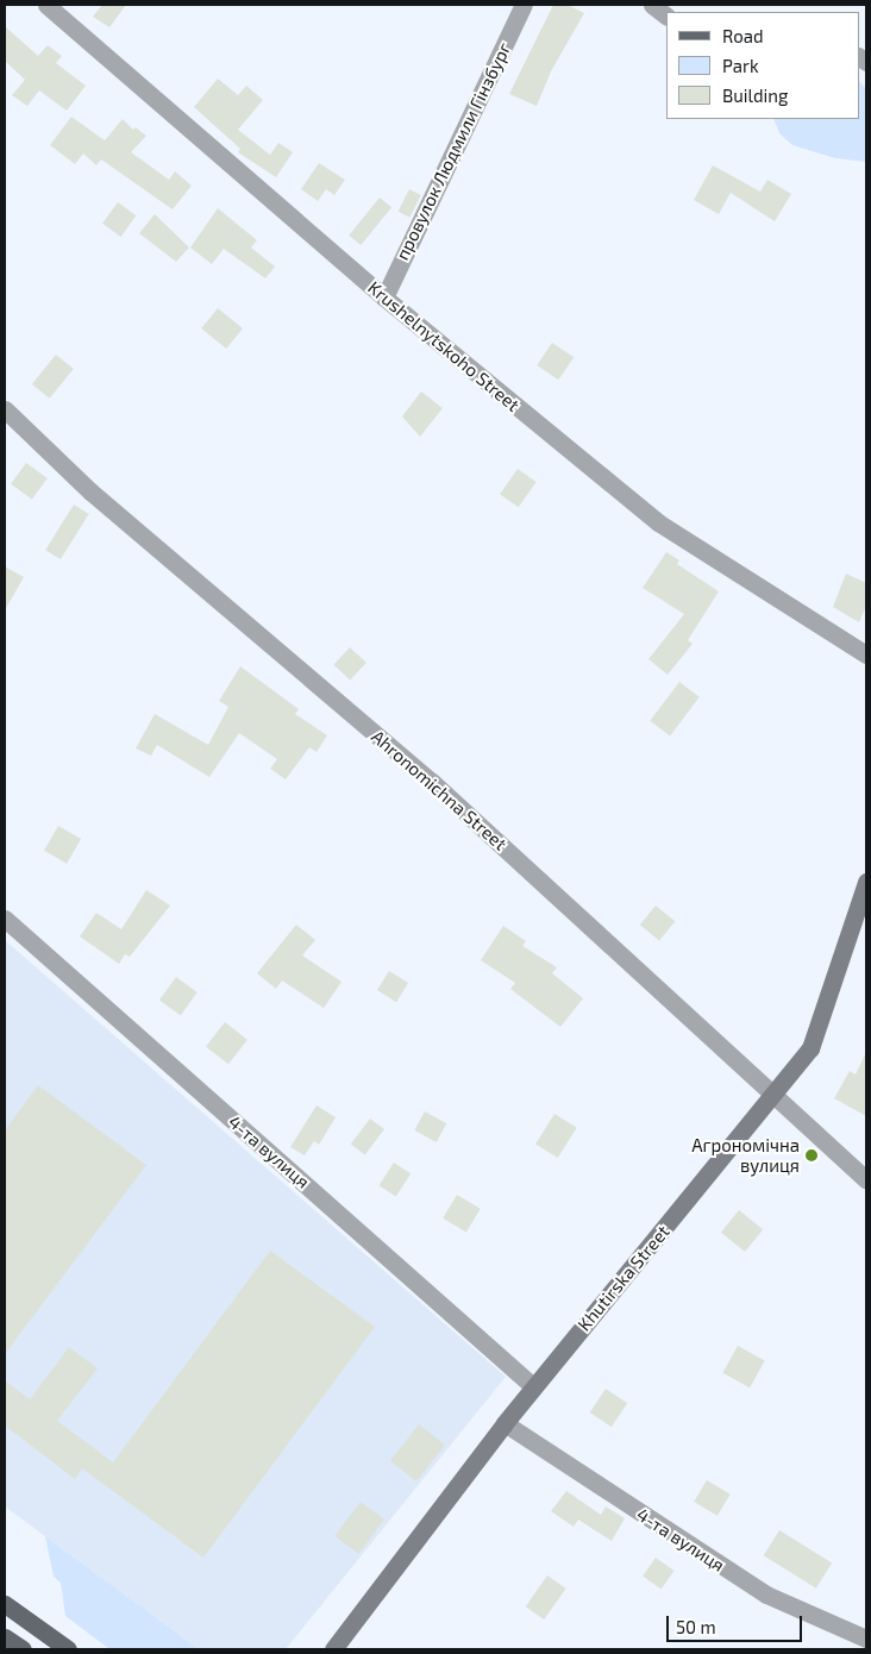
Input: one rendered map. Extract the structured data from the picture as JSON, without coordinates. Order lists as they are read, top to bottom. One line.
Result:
{"streets":{"main road":["Khutirska Street"],"street":["провулок Людмили Гінзбург","Krushelnytskoho Street","Ahronomichna Street","4-та вулиця"]},"crossings":[["провулок Людмили Гінзбург","Krushelnytskoho Street"],["Ahronomichna Street","Khutirska Street"],["4-та вулиця","Khutirska Street"]],"places":["Агрономічна вулиця"],"legend":["Road","Park","Building"],"scale_bar":"50 m"}
